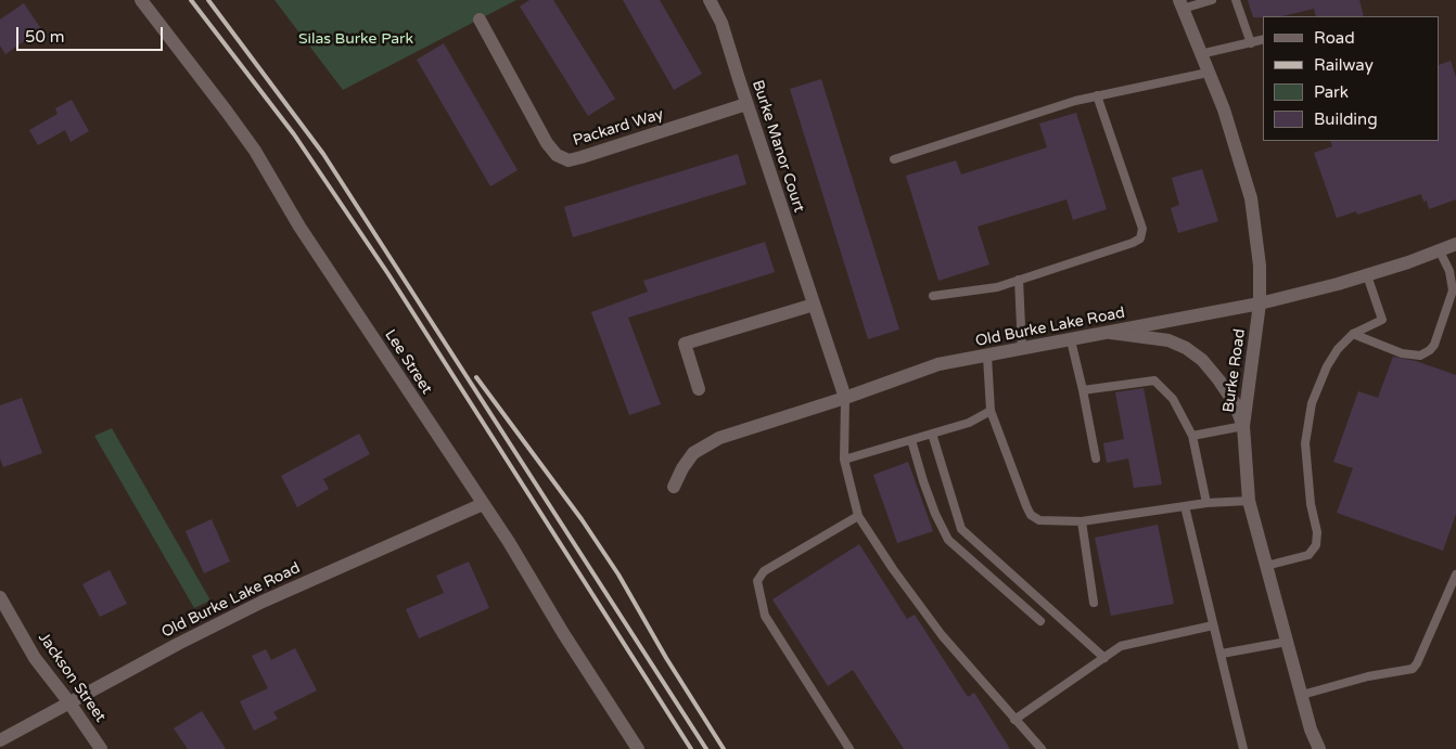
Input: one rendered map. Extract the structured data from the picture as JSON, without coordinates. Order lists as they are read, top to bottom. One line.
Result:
{"streets":{"street":["Packard Way","Burke Manor Court","Old Burke Lake Road","Lee Street","Burke Road","Jackson Street"]},"crossings":[["Packard Way","Burke Manor Court"],["Burke Manor Court","Old Burke Lake Road"],["Old Burke Lake Road","Lee Street"],["Old Burke Lake Road","Burke Road"],["Old Burke Lake Road","Jackson Street"]],"parks":["Silas Burke Park"],"legend":["Road","Railway","Park","Building"],"scale_bar":"50 m"}
